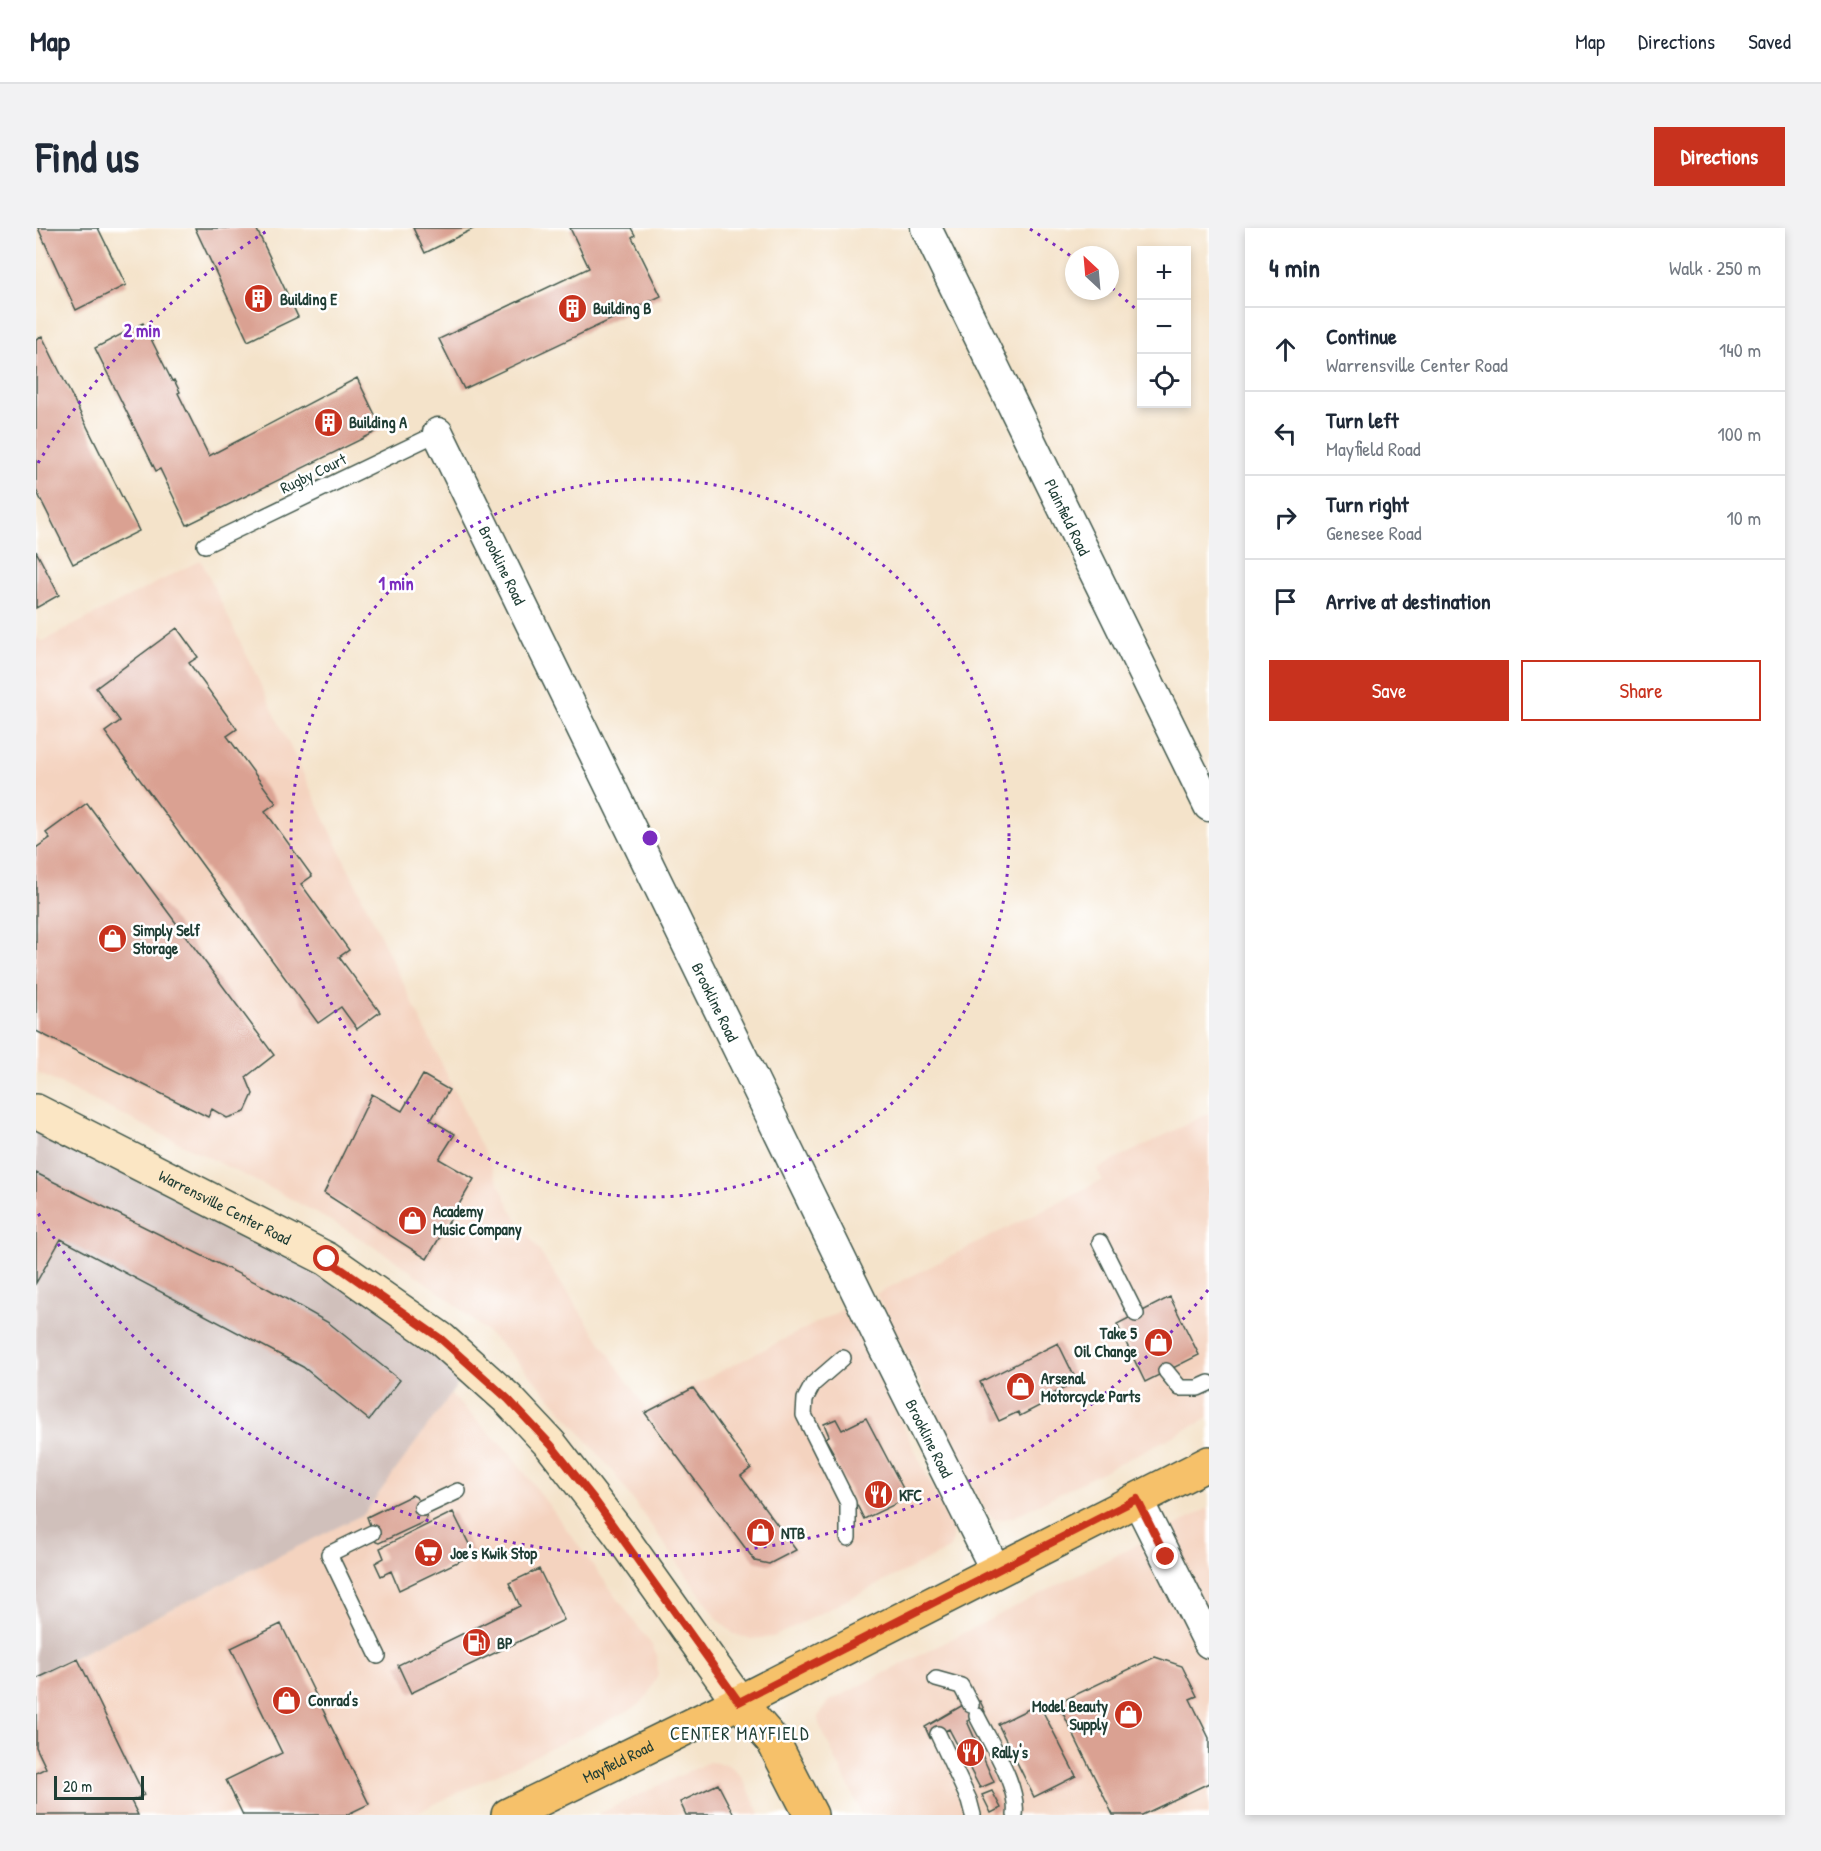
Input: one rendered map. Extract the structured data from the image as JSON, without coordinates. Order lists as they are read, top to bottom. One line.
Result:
{"streets":{"main road":["Warrensville Center Road","Mayfield Road"],"street":["Plainfield Road","Brookline Road"],"lane":["Rugby Court"]},"crossings":[["Rugby Court","Brookline Road"],["Brookline Road","Mayfield Road"],["Warrensville Center Road","Mayfield Road"]],"districts":["CENTER MAYFIELD"],"places":{"building":["Building E","Building B","Building A"],"shop":["Simply Self Storage","Academy Music Company","Take 5 Oil Change","Arsenal Motorcycle Parts","NTB","Conrad's","Model Beauty Supply"],"restaurant":["KFC","Rally's"],"supermarket":["Joe's Kwik Stop"],"fuel station":["BP"]},"scale_bar":"20 m","north":"top left","page":{"header":"Map","nav":["Map","Directions","Saved"],"buttons":["Directions",["Save","Share"]],"title":"Find us","heading":["4 min","Walk · 250 m"],"map_buttons":["+","−"],"list":[["Continue","Warrensville Center Road","140 m"],["Turn left","Mayfield Road","100 m"],["Turn right","Genesee Road","10 m"],"Arrive at destination"],"scale":"20 m"},"rings":["2 min","1 min"]}
